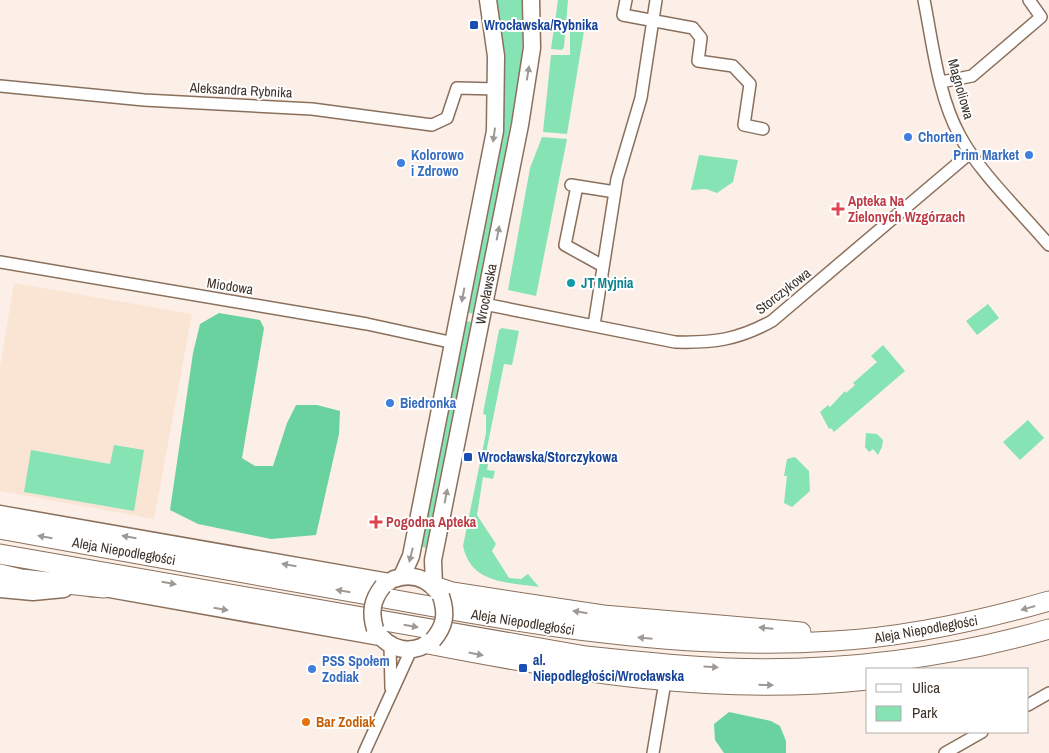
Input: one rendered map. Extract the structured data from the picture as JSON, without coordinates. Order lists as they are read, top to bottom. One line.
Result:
{"streets":{"main road":["Wrocławska","Aleja Niepodległości"],"street":["Magnoliowa","Aleksandra Rybnika","Miodowa","Storczykowa"]},"crossings":[["Magnoliowa","Storczykowa"],["Aleksandra Rybnika","Wrocławska"],["Miodowa","Wrocławska"],["Storczykowa","Wrocławska"]],"places":{"transit":["Wrocławska/Rybnika","Wrocławska/Storczykowa","al. Niepodległości/Wrocławska"],"other":["Chorten","Prim Market","Kolorowo i Zdrowo","JT Myjnia","Biedronka","PSS Społem Zodiak","Bar Zodiak"],"health":["Apteka Na Zielonych Wzgórzach","Pogodna Apteka"]},"legend":["Ulica","Park"]}
